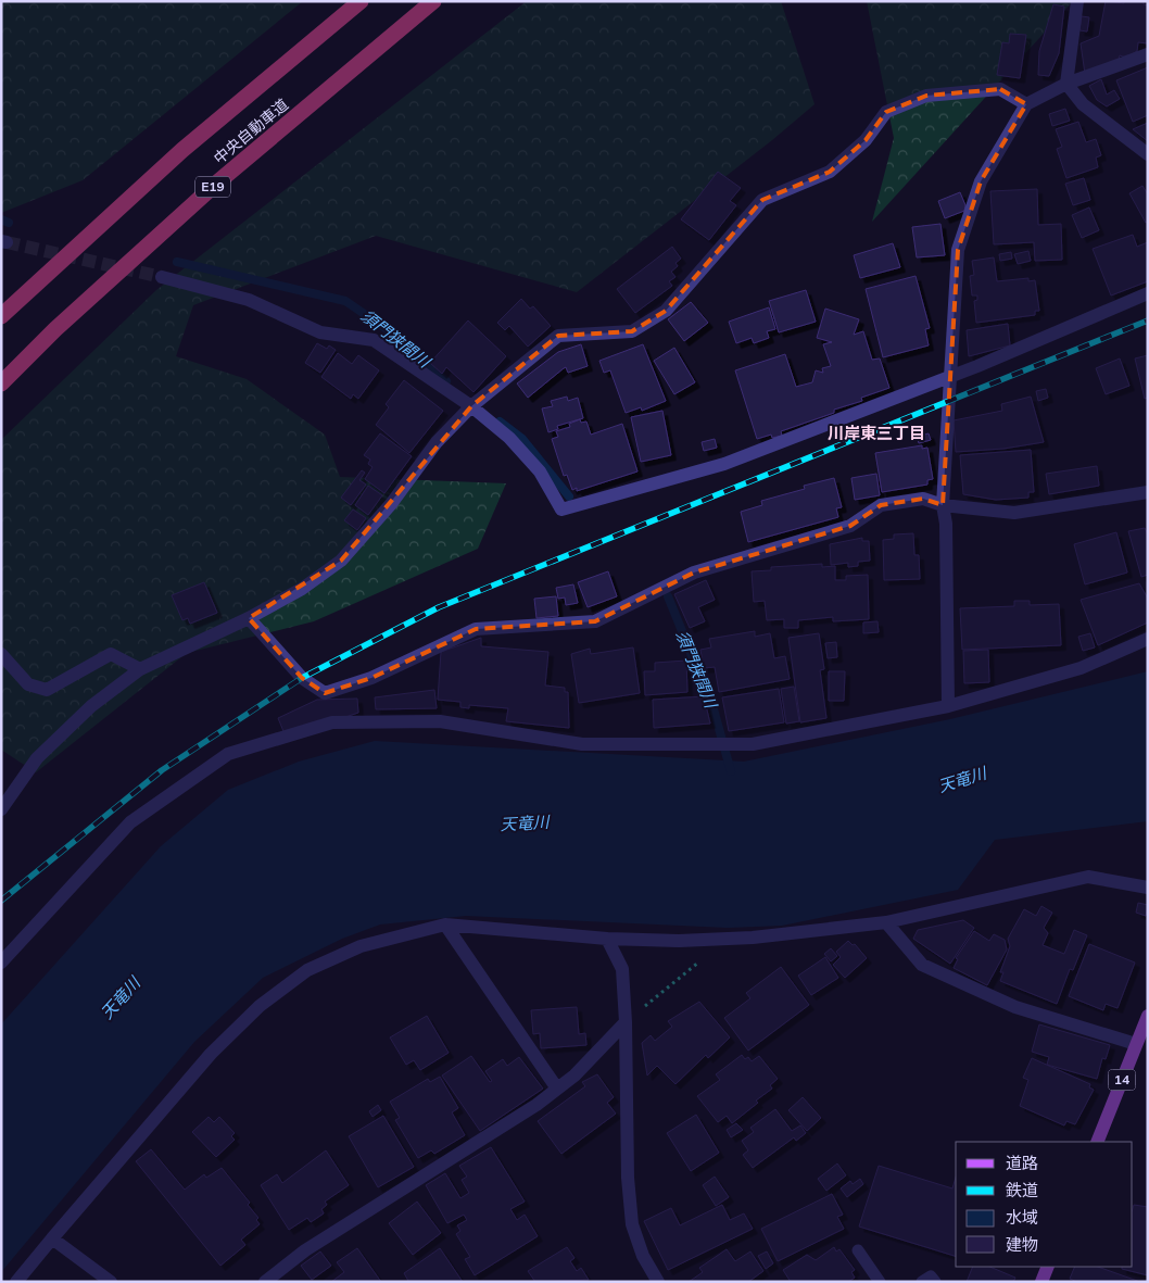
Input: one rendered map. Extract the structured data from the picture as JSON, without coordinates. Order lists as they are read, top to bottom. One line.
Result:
{"streets":{"highway":["中央自動車道","E19"],"main road":["14"]},"districts":["川岸東三丁目"],"water":["須門狭間川","天竜川"],"legend":["道路","鉄道","水域","建物"]}
